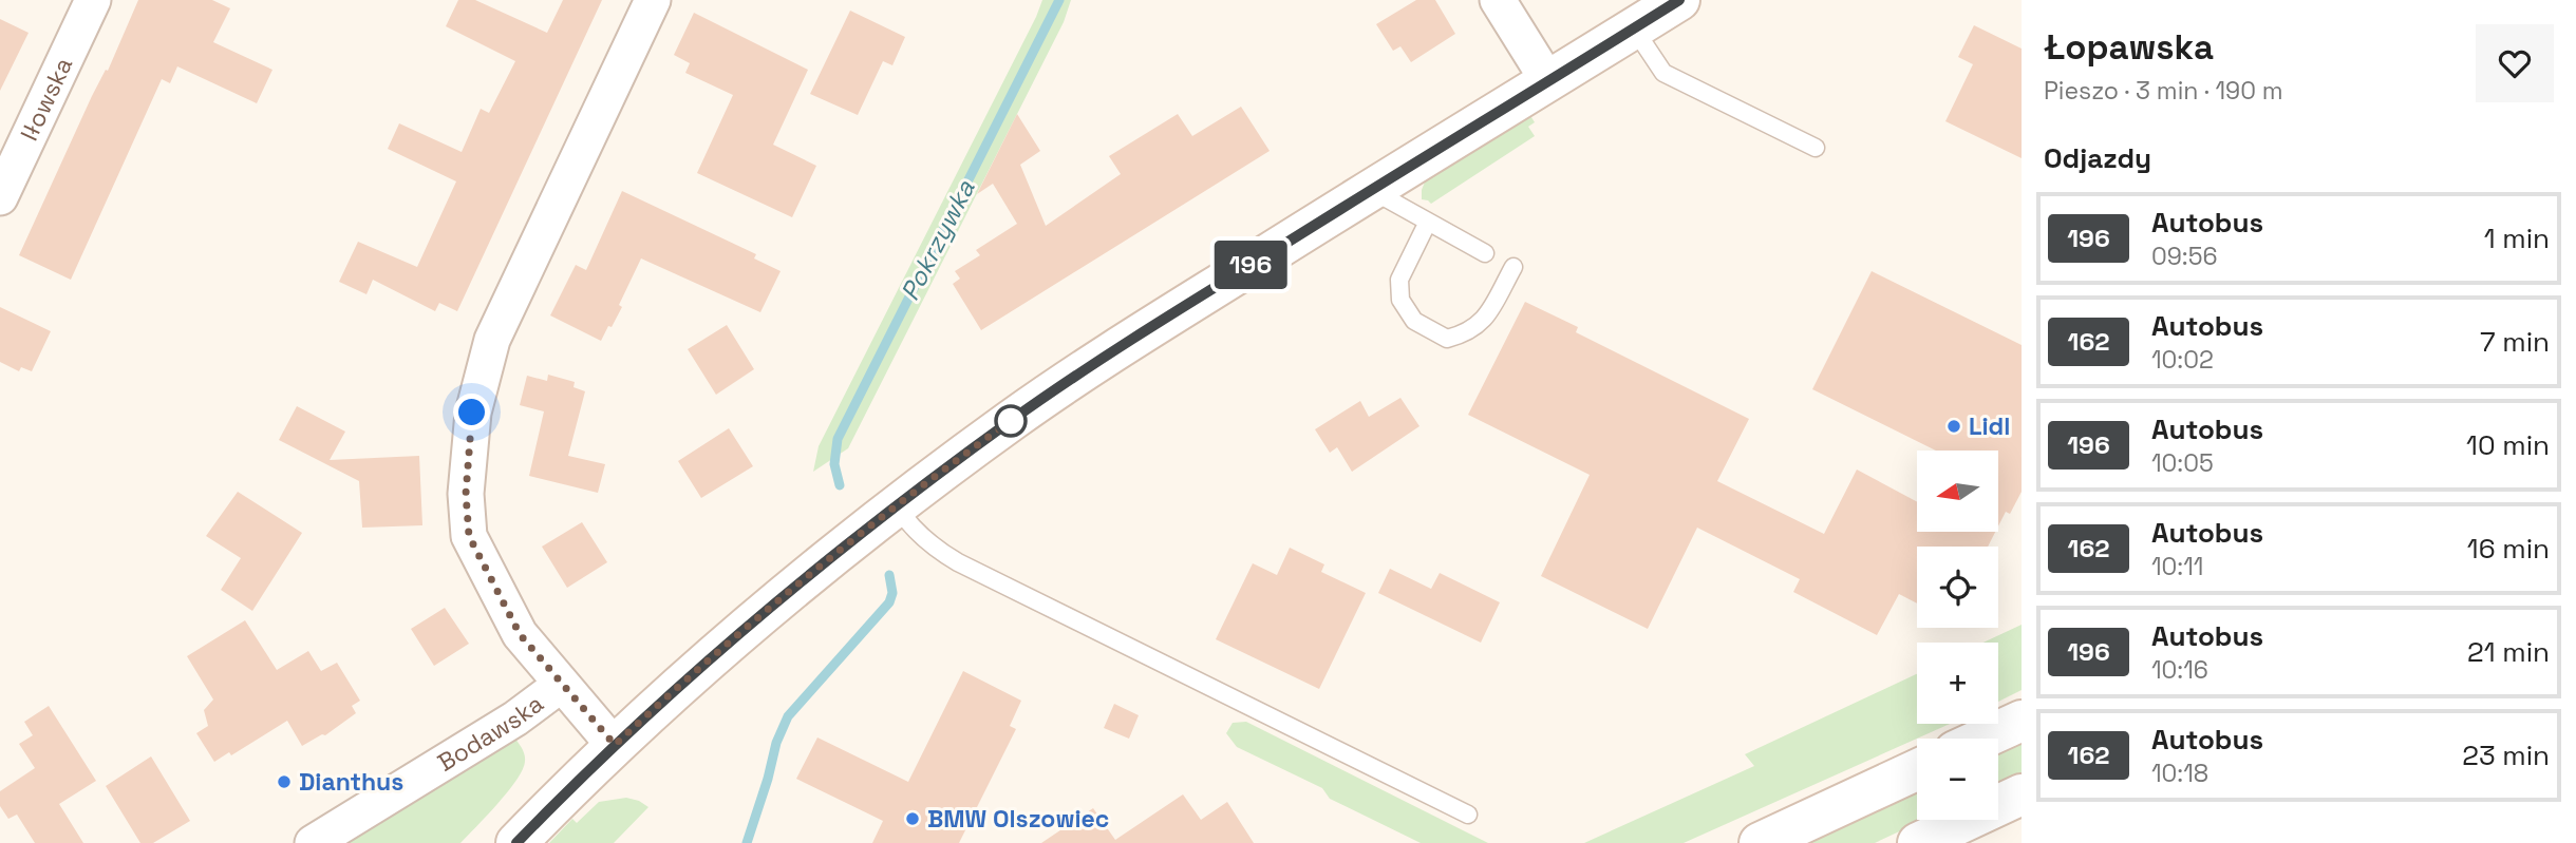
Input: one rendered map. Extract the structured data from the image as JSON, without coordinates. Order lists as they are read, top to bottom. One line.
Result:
{"streets":{"street":["Iłowska","Bodawska"]},"water":["Pokrzywka"],"places":["Lidl","Dianthus","BMW Olszowiec"],"lines":["bus line 196"],"north":"left","page":{"on_map":"196","heading":[["Łopawska","Pieszo · 3 min · 190 m"],"Odjazdy"],"list":[{"mark":"196","name":"Autobus","note":"09:56","value":"1 min"},{"mark":"162","name":"Autobus","note":"10:02","value":"7 min"},{"mark":"196","name":"Autobus","note":"10:05","value":"10 min"},{"mark":"162","name":"Autobus","note":"10:11","value":"16 min"},{"mark":"196","name":"Autobus","note":"10:16","value":"21 min"},{"mark":"162","name":"Autobus","note":"10:18","value":"23 min"}],"map_buttons":["+","−"]}}
